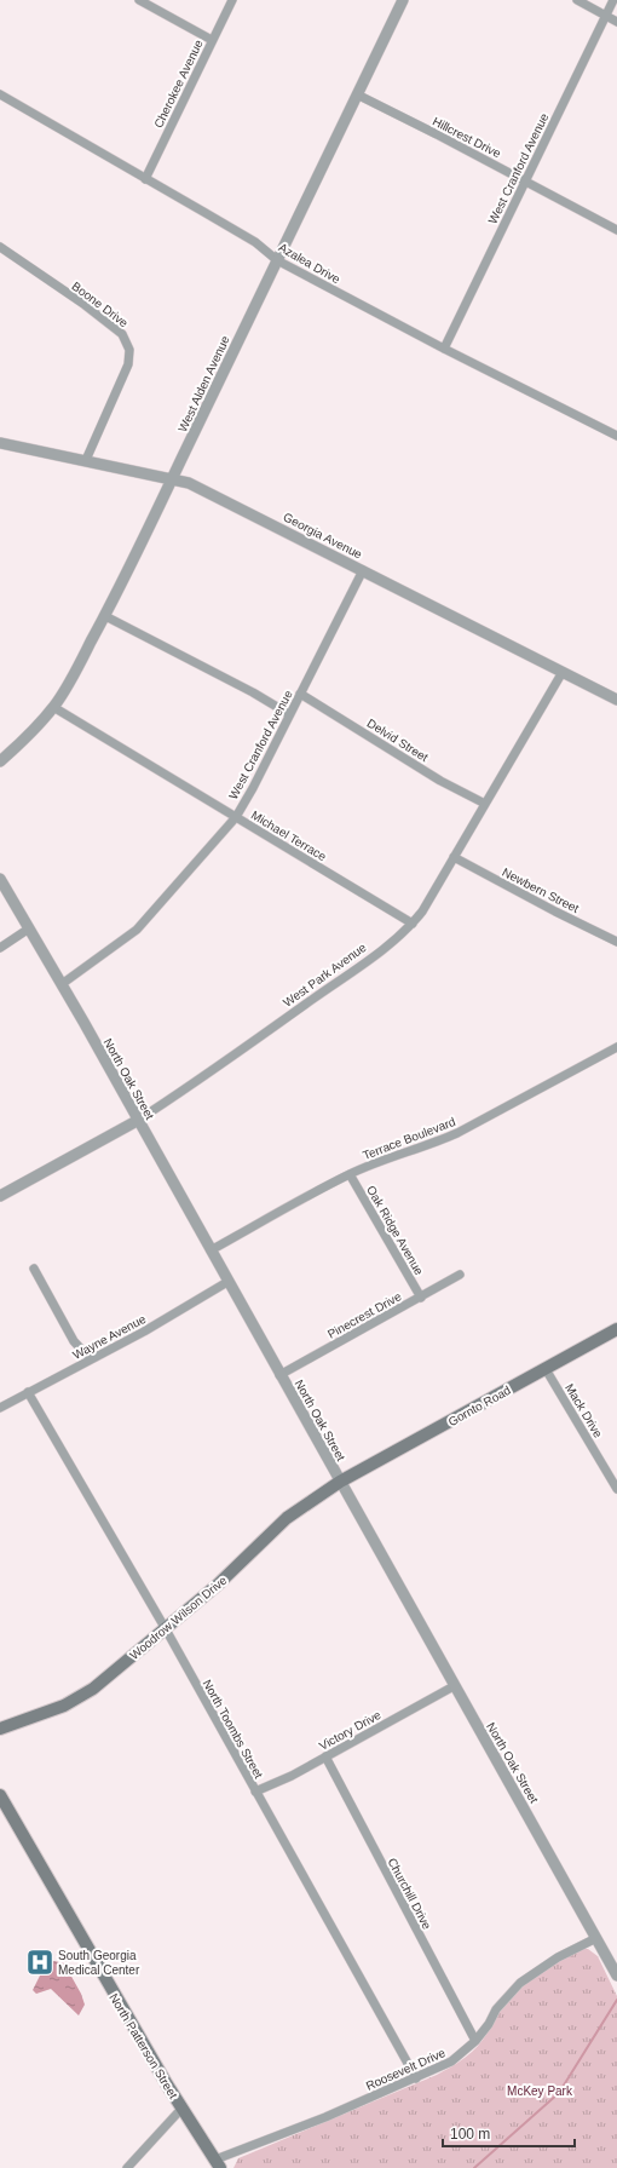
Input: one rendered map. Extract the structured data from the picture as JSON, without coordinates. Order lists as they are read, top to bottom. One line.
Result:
{"streets":{"main road":["Gornto Road","Woodrow Wilson Drive","North Patterson Street"],"street":["Cherokee Avenue","Hillcrest Drive","West Cranford Avenue","Azalea Drive","Boone Drive","West Alden Avenue","Georgia Avenue","Delvid Street","Michael Terrace","Newbern Street","West Park Avenue","North Oak Street","Terrace Boulevard","Oak Ridge Avenue","Pinecrest Drive","Wayne Avenue","Mack Drive","North Toombs Street","Victory Drive","Churchill Drive","Roosevelt Drive"]},"crossings":[["Cherokee Avenue","Azalea Drive"],["Hillcrest Drive","West Cranford Avenue"],["Hillcrest Drive","West Alden Avenue"],["West Cranford Avenue","Azalea Drive"],["West Cranford Avenue","Georgia Avenue"],["West Cranford Avenue","Delvid Street"],["West Cranford Avenue","Michael Terrace"],["West Cranford Avenue","North Oak Street"],["Azalea Drive","West Alden Avenue"],["Boone Drive","Georgia Avenue"],["West Alden Avenue","Georgia Avenue"],["West Alden Avenue","Michael Terrace"],["Georgia Avenue","West Park Avenue"],["Delvid Street","West Park Avenue"],["Michael Terrace","West Park Avenue"],["Newbern Street","West Park Avenue"],["West Park Avenue","North Oak Street"],["North Oak Street","Terrace Boulevard"],["North Oak Street","Pinecrest Drive"],["North Oak Street","Wayne Avenue"],["North Oak Street","Gornto Road"],["North Oak Street","Woodrow Wilson Drive"],["North Oak Street","Victory Drive"],["North Oak Street","Roosevelt Drive"],["Terrace Boulevard","Oak Ridge Avenue"],["Oak Ridge Avenue","Pinecrest Drive"],["Wayne Avenue","North Toombs Street"],["Gornto Road","Mack Drive"],["Gornto Road","Woodrow Wilson Drive"],["Woodrow Wilson Drive","North Toombs Street"],["North Toombs Street","Victory Drive"],["North Toombs Street","Roosevelt Drive"],["Victory Drive","Churchill Drive"],["Churchill Drive","Roosevelt Drive"],["North Patterson Street","Roosevelt Drive"]],"parks":["McKey Park"],"places":{"hospital":["South Georgia Medical Center"]},"scale_bar":"100 m"}
